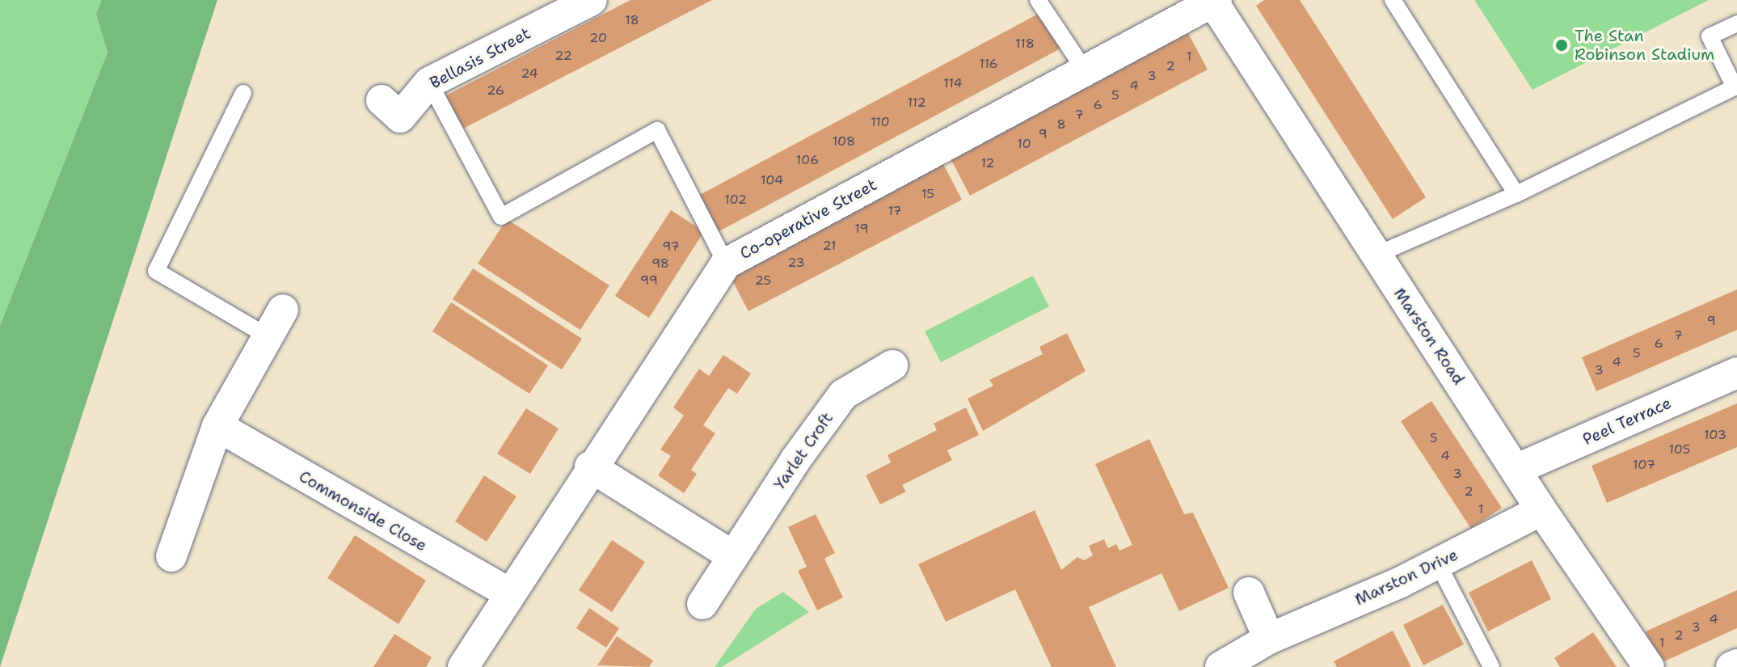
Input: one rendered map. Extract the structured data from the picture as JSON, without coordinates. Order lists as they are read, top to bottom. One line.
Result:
{"streets":{"street":["Bellasis Street","Co-operative Street","Marston Road","Peel Terrace","Yarlet Croft","Commonside Close","Marston Drive"]},"crossings":[["Co-operative Street","Marston Road"],["Co-operative Street","Commonside Close"],["Marston Road","Peel Terrace"],["Marston Road","Marston Drive"]],"places":["The Stan Robinson Stadium"],"house_numbers":["18","20","118","22","1","116","2","24","3","114","4","26","5","112","6","7","110","8","9","108","10","106","12","104","15","102","17","19","21","97","23","98","99","25","9","7","6","5","4","3","103","5","105","4","107","3","2","1","4","3","2","1"]}
